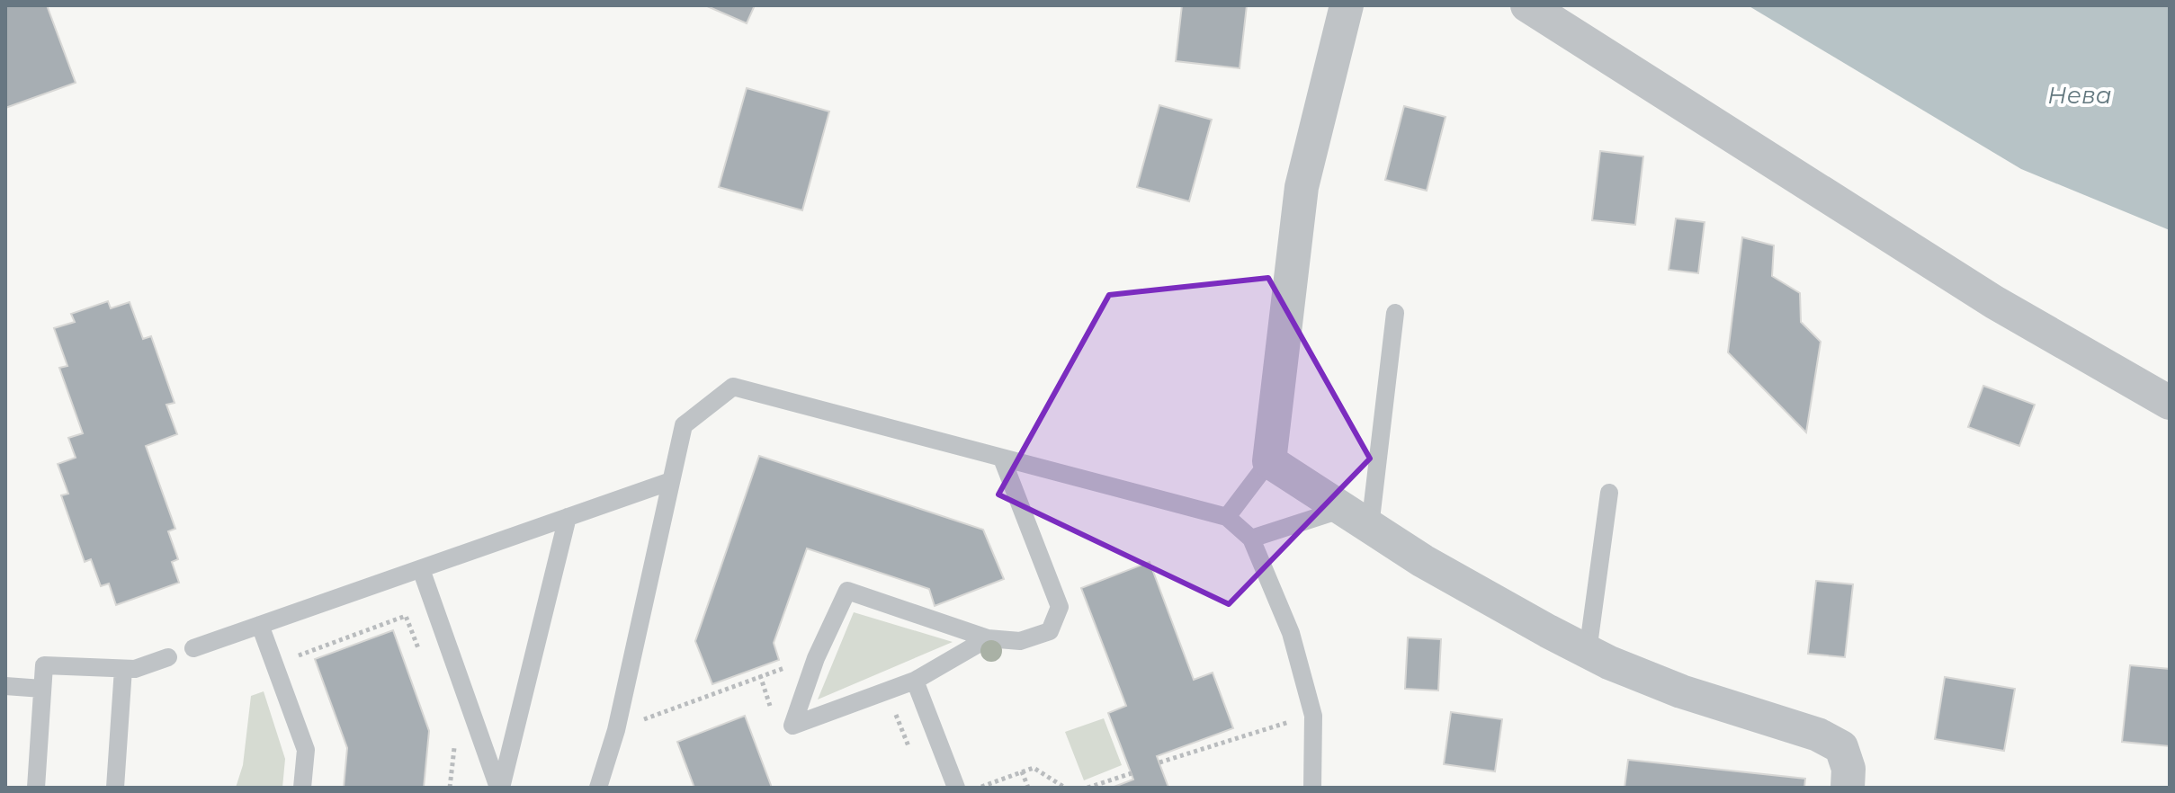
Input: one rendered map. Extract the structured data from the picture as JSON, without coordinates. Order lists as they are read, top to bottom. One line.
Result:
{"water":["Нева"]}
